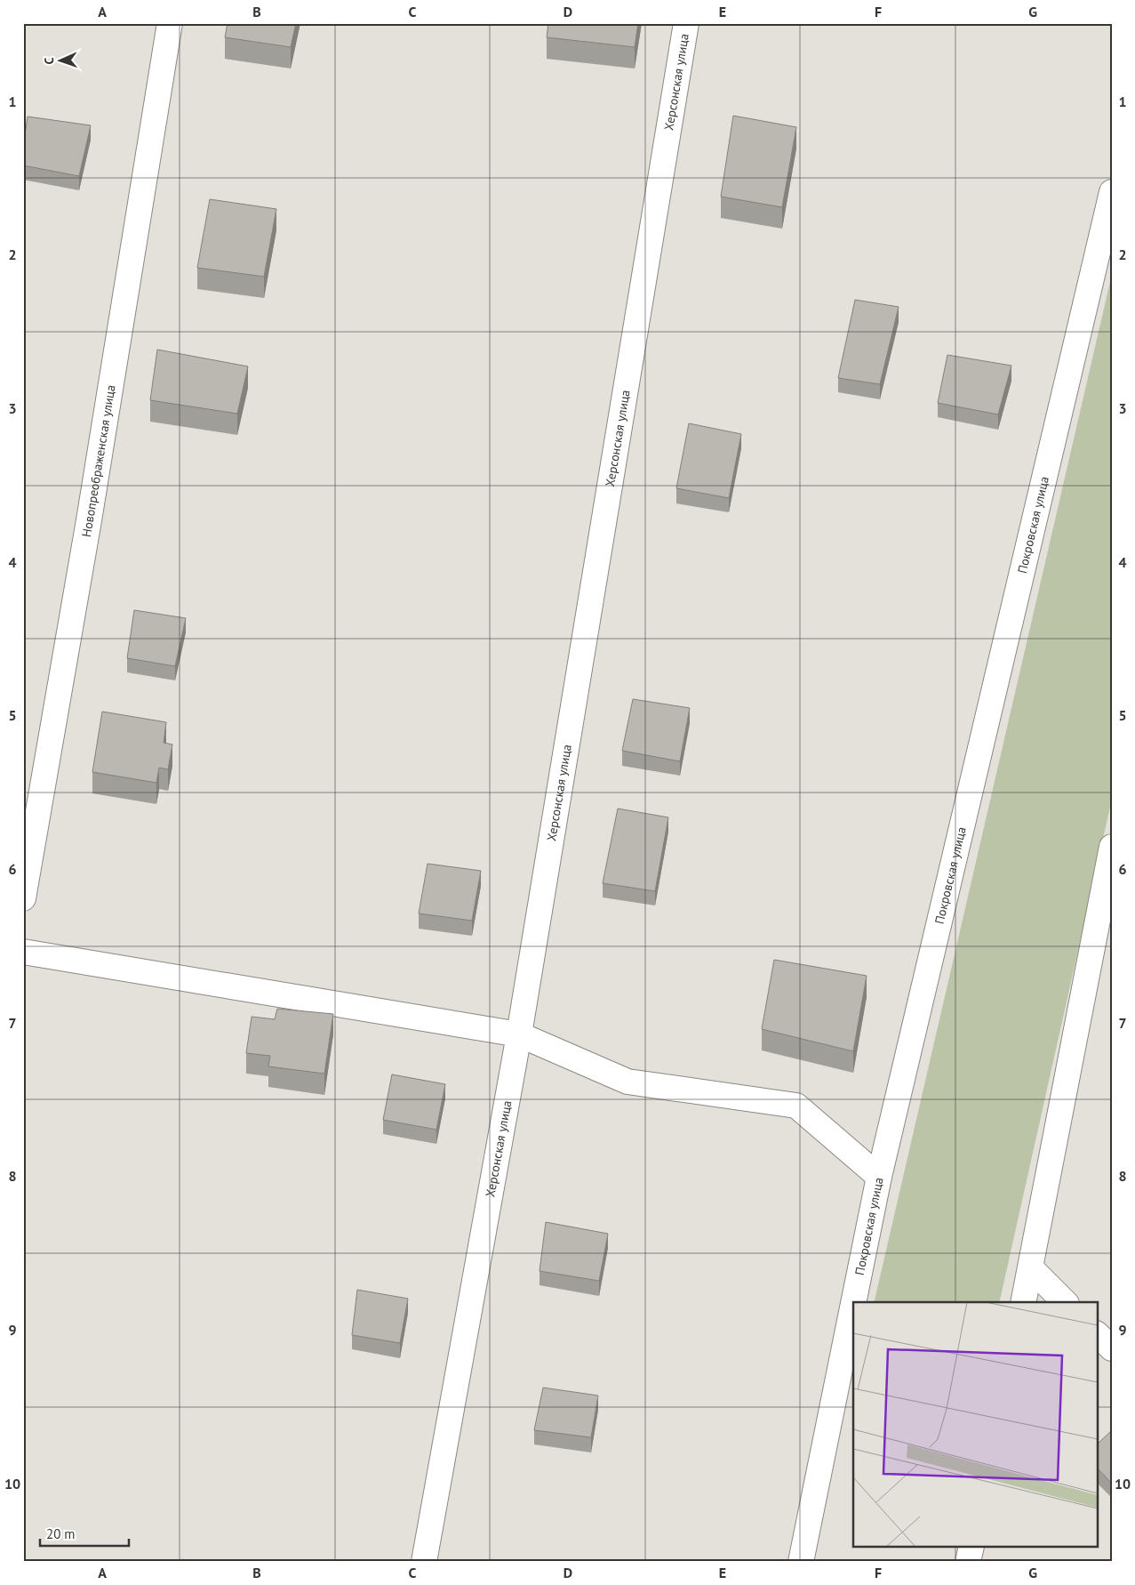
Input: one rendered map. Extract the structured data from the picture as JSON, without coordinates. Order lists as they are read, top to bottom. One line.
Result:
{"streets":{"street":["Херсонская улица","Новопреображенская улица","Покровская улица"]},"scale_bar":"20 m","north":"left","grid":{"columns":["A","B","C","D","E","F","G"],"rows":["1","2","3","4","5","6","7","8","9","10"]}}
